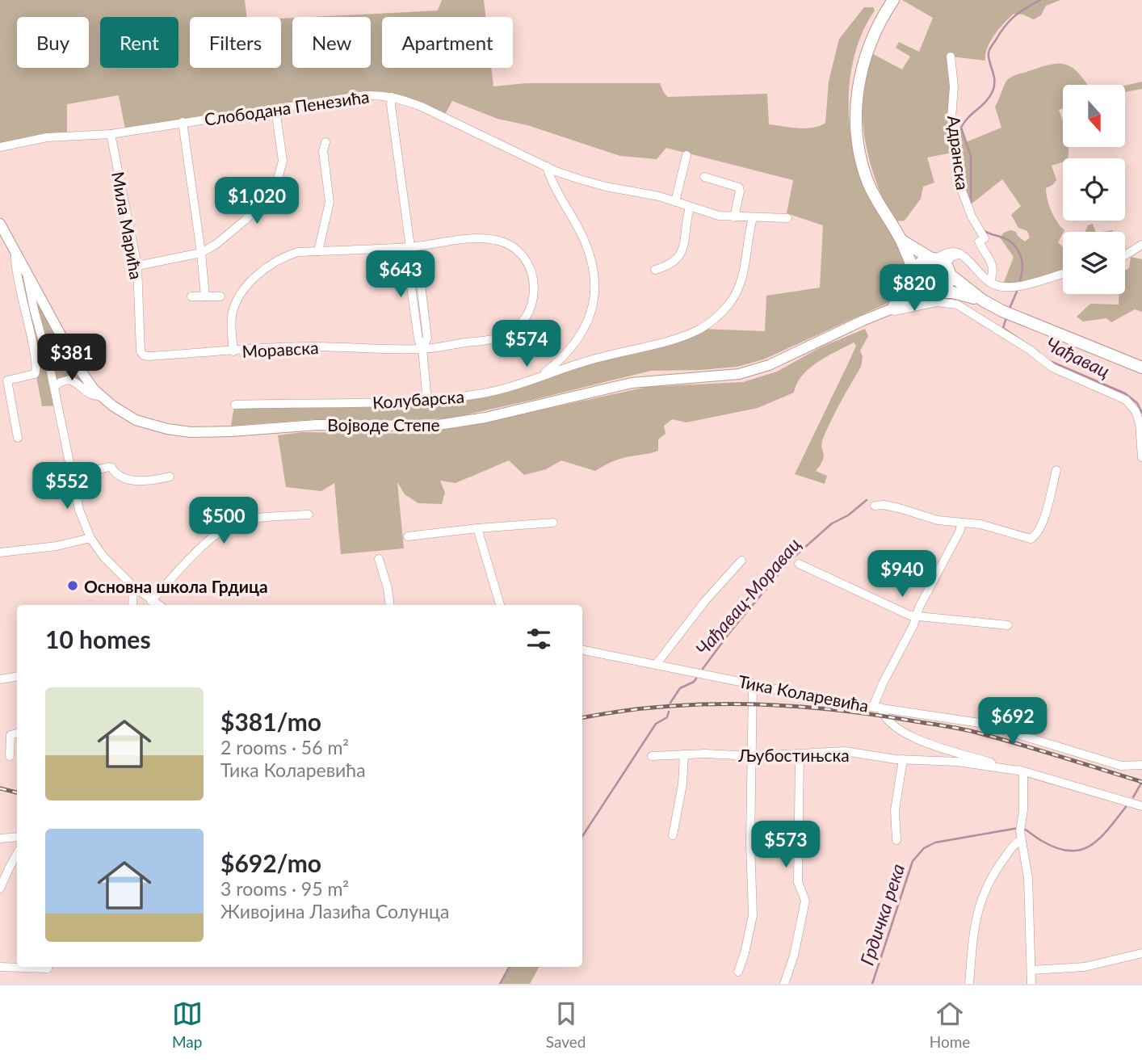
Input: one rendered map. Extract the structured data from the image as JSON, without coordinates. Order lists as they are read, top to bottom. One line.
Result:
{"streets":{"street":["Слободана Пенезића","Адранска","Мила Марића","Моравска","Колубарска","Војводе Степе","Тика Коларевића","Љубостињска"]},"crossings":[["Слободана Пенезића","Мила Марића"],["Слободана Пенезића","Колубарска"],["Мила Марића","Моравска"],["Тика Коларевића","Љубостињска"]],"water":["Чађавац","Чађавац-Моравац","Грдичка река"],"places":["Основна школа Грдица"],"north":"bottom","page":{"chip":["Buy","Rent","Filters","New","Apartment"],"price":["$1,020","$643","$820","$574","$381","$552","$500","$940","$692","$573"],"heading":"10 homes","list":[{"name":"$381/mo","note":"2 rooms · 56 m² · Тика Коларевића"},{"name":"$692/mo","note":"3 rooms · 95 m² · Живојина Лазића Солунца"}],"tabs":["Map","Saved","Home"]}}
